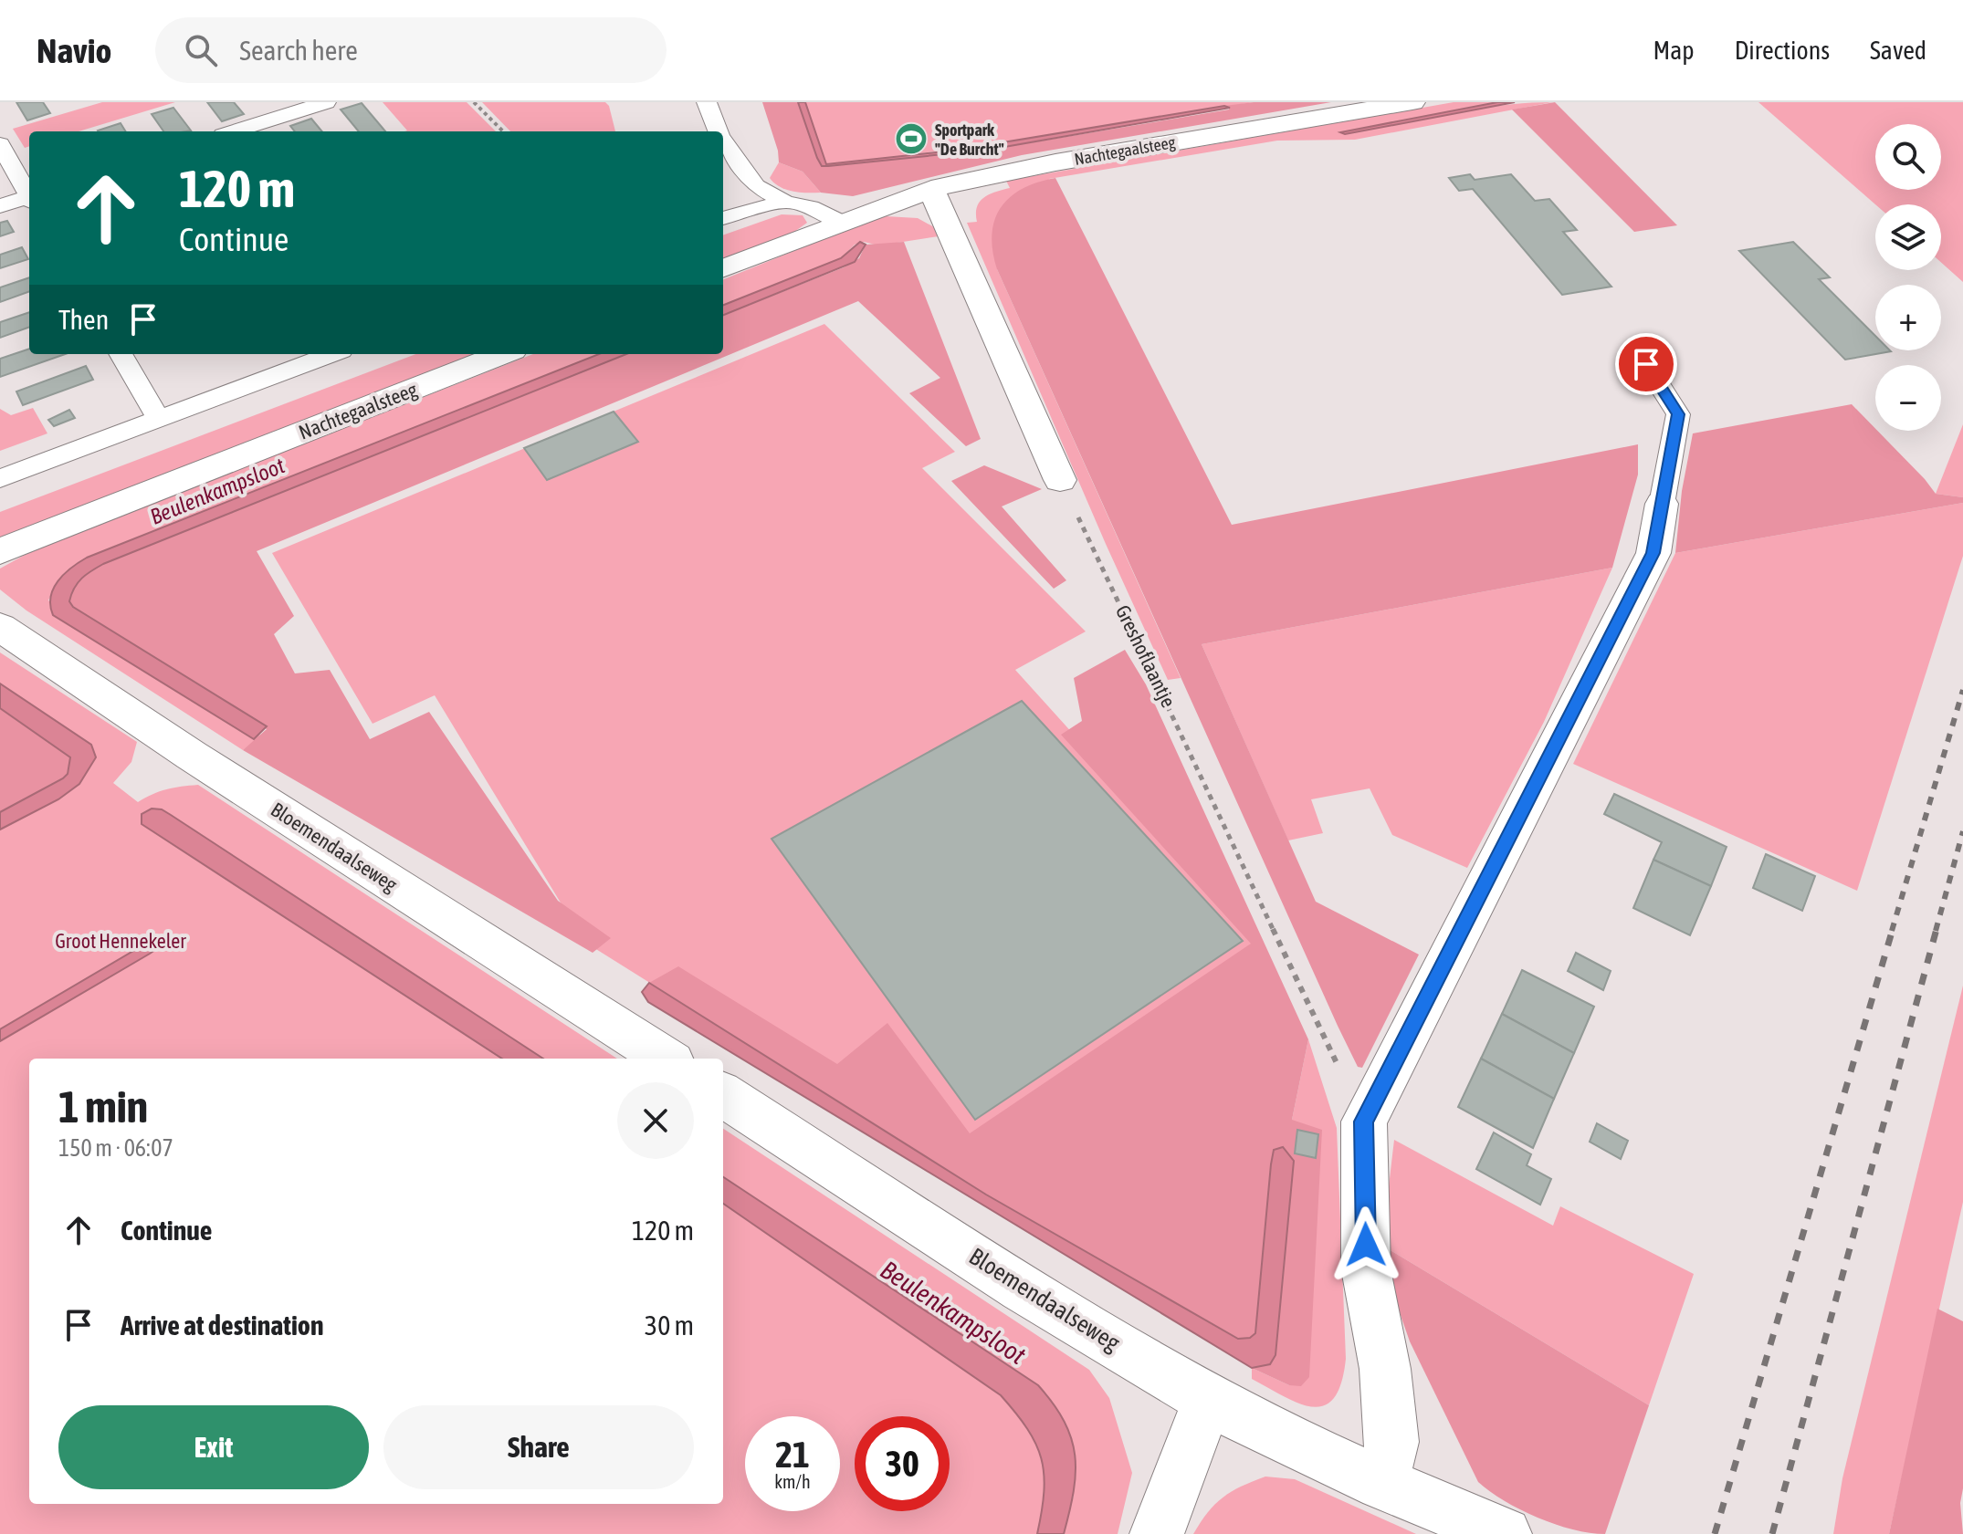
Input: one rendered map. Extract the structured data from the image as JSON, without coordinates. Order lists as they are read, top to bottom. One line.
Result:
{"streets":{"street":["Nachtegaalsteeg","Bloemendaalseweg"],"path":["Greshoflaantje"]},"water":["Beulenkampsloot"],"parks":["Groot Hennekeler"],"places":{"sports":["Sportpark \"De Burcht\""]},"page":{"header":"Navio","search":"Search here","nav":["Map","Directions","Saved"],"map_buttons":["+","−"],"turn":["120 m","Continue"],"then":"Then","heading":["1 min","150 m · 06:07"],"list":[{"name":"Continue","value":"120 m"},{"name":"Arrive at destination","value":"30 m"}],"buttons":["Exit","Share"],"speed":"21 km/h","limit":"30"}}
